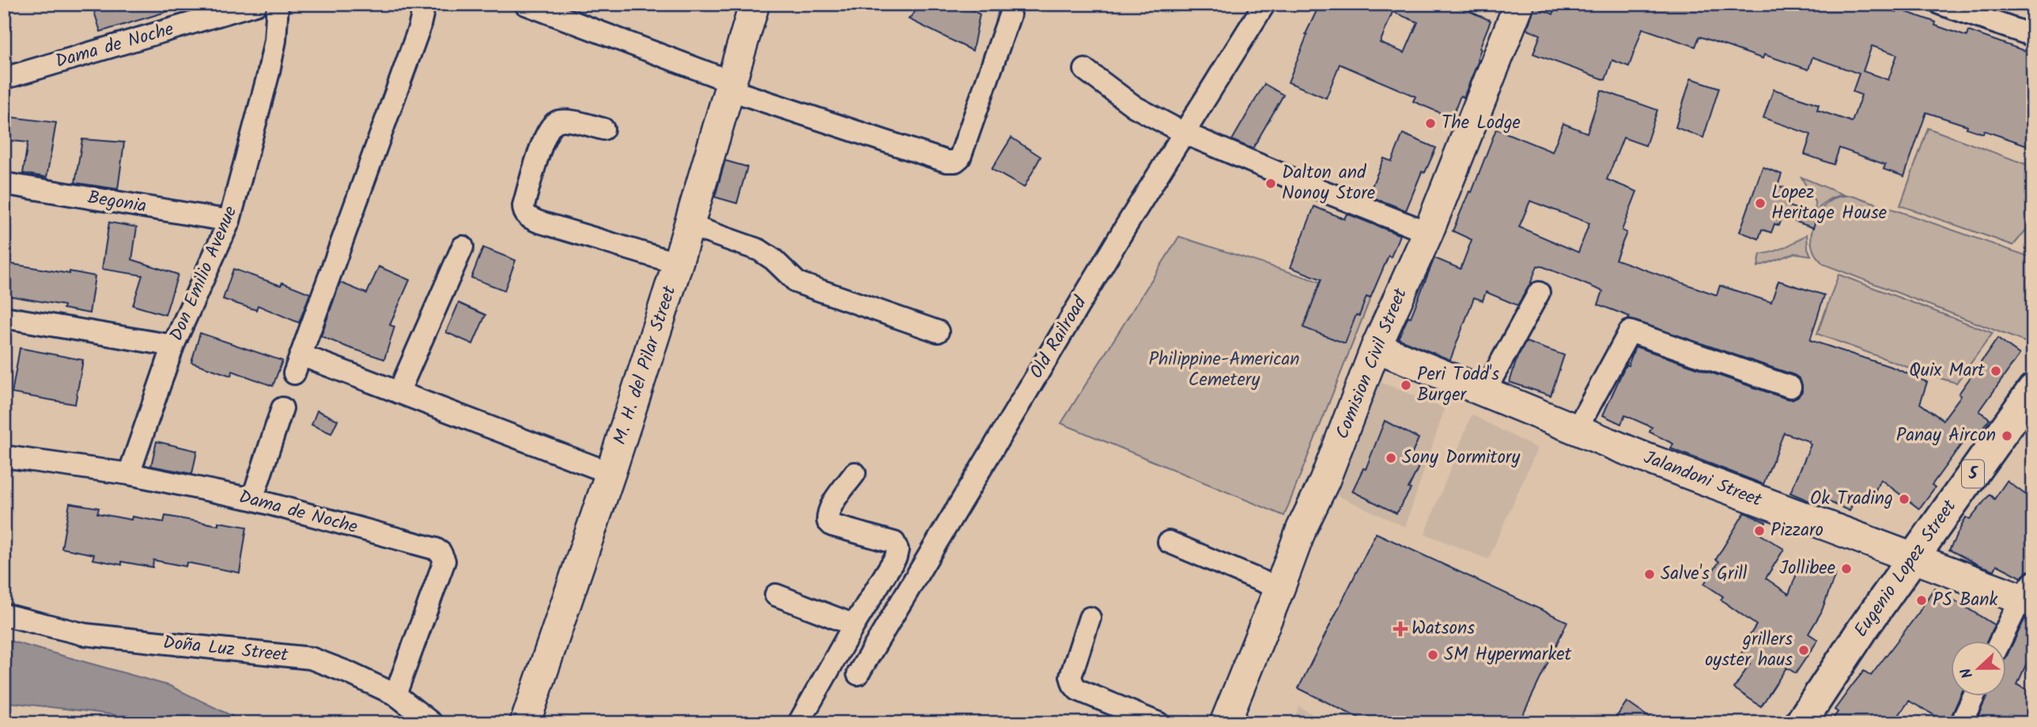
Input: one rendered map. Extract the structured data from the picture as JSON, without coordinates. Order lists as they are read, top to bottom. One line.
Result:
{"streets":{"main road":["Comision Civil Street","M. H. del Pilar Street","5","Jalandoni Street","Eugenio Lopez Street"],"street":["Dama de Noche","Begonia","Don Emilio Avenue","Old Railroad","Doña Luz Street"]},"crossings":[["Dama de Noche","Don Emilio Avenue"],["Dama de Noche","Doña Luz Street"],["Begonia","Don Emilio Avenue"],["Comision Civil Street","Jalandoni Street"],["Jalandoni Street","Eugenio Lopez Street"]],"parks":["Philippine-American Cemetery"],"places":{"other":["The Lodge","Dalton and Nonoy Store","Lopez Heritage House","Quix Mart","Peri Todd's Burger","Panay Aircon","Sony Dormitory","Ok Trading","Pizzaro","Jollibee","Salve's Grill","PS Bank","grillers oyster haus","SM Hypermarket"],"health":["Watsons"]},"north":"left"}
